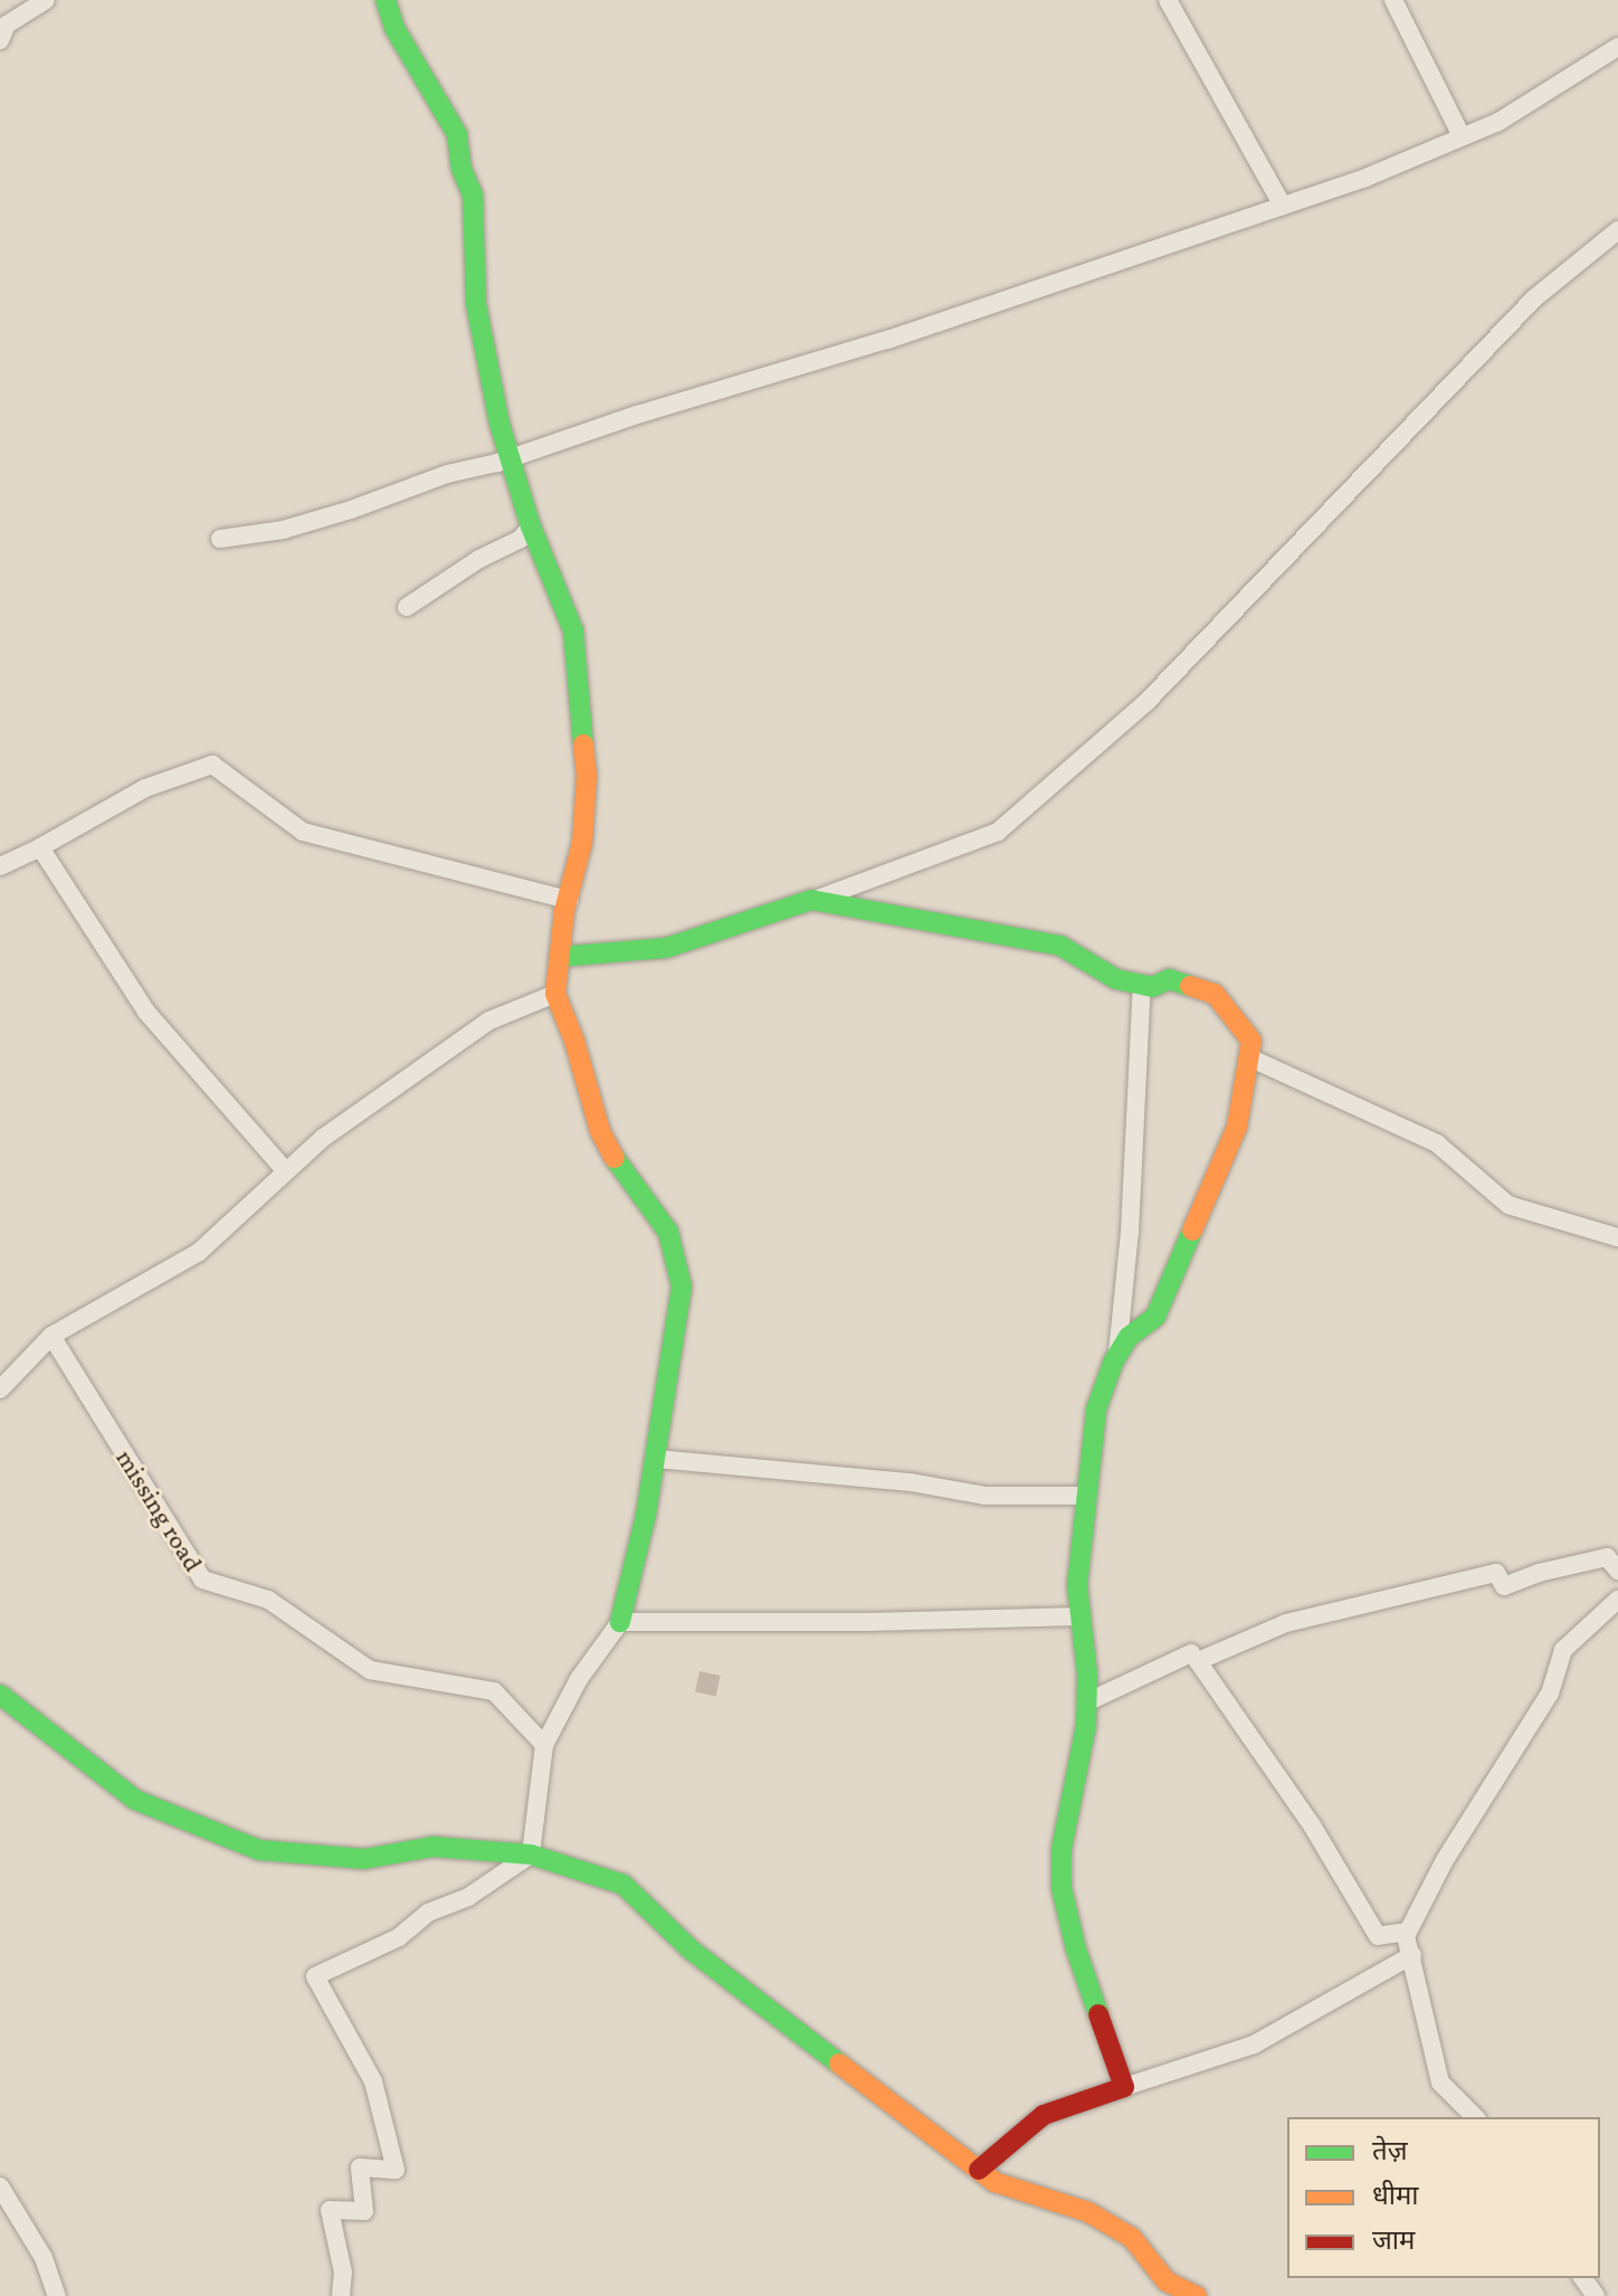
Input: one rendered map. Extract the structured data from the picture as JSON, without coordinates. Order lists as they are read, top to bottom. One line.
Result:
{"streets":{"street":["missing road"]},"legend":["तेज़","धीमा","जाम"]}
